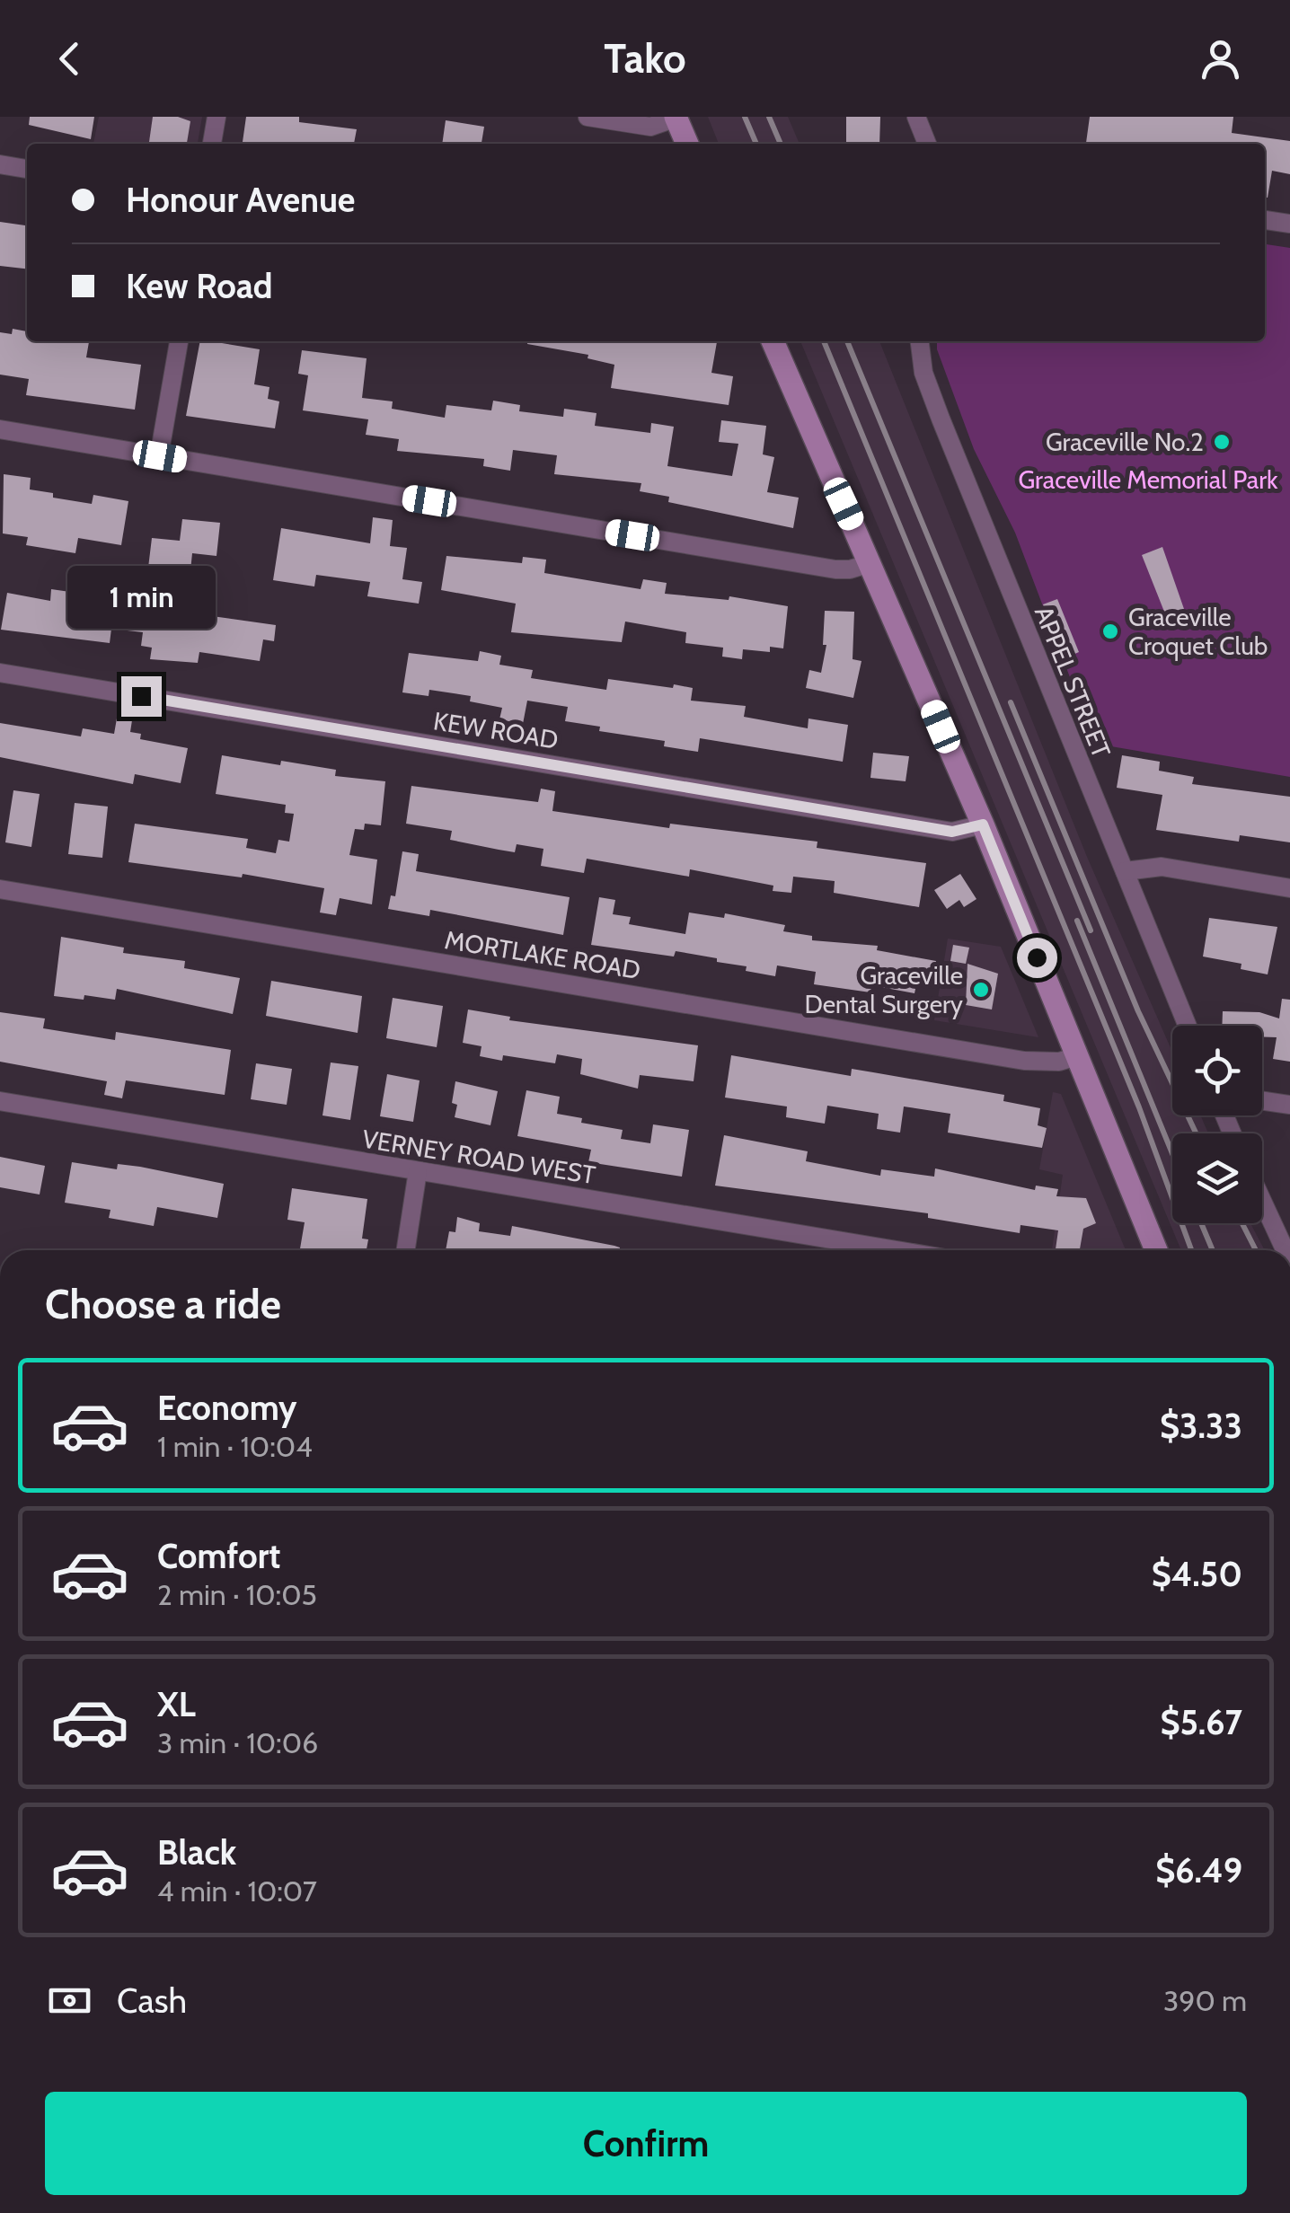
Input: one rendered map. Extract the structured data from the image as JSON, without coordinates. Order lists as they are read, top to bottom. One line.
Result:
{"streets":{"street":["APPEL STREET","KEW ROAD","MORTLAKE ROAD","VERNEY ROAD WEST"]},"parks":["Graceville Memorial Park"],"places":["Graceville No.2","Graceville Croquet Club","Graceville Dental Surgery"],"page":{"header":"Tako","banner":["Honour Avenue","Kew Road"],"bubble":"1 min","heading":"Choose a ride","list":[{"name":"Economy","note":"1 min · 10:04","value":"$3.33"},{"name":"Comfort","note":"2 min · 10:05","value":"$4.50"},{"name":"XL","note":"3 min · 10:06","value":"$5.67"},{"name":"Black","note":"4 min · 10:07","value":"$6.49"}],"pay":["Cash","390 m"],"buttons":"Confirm"}}
